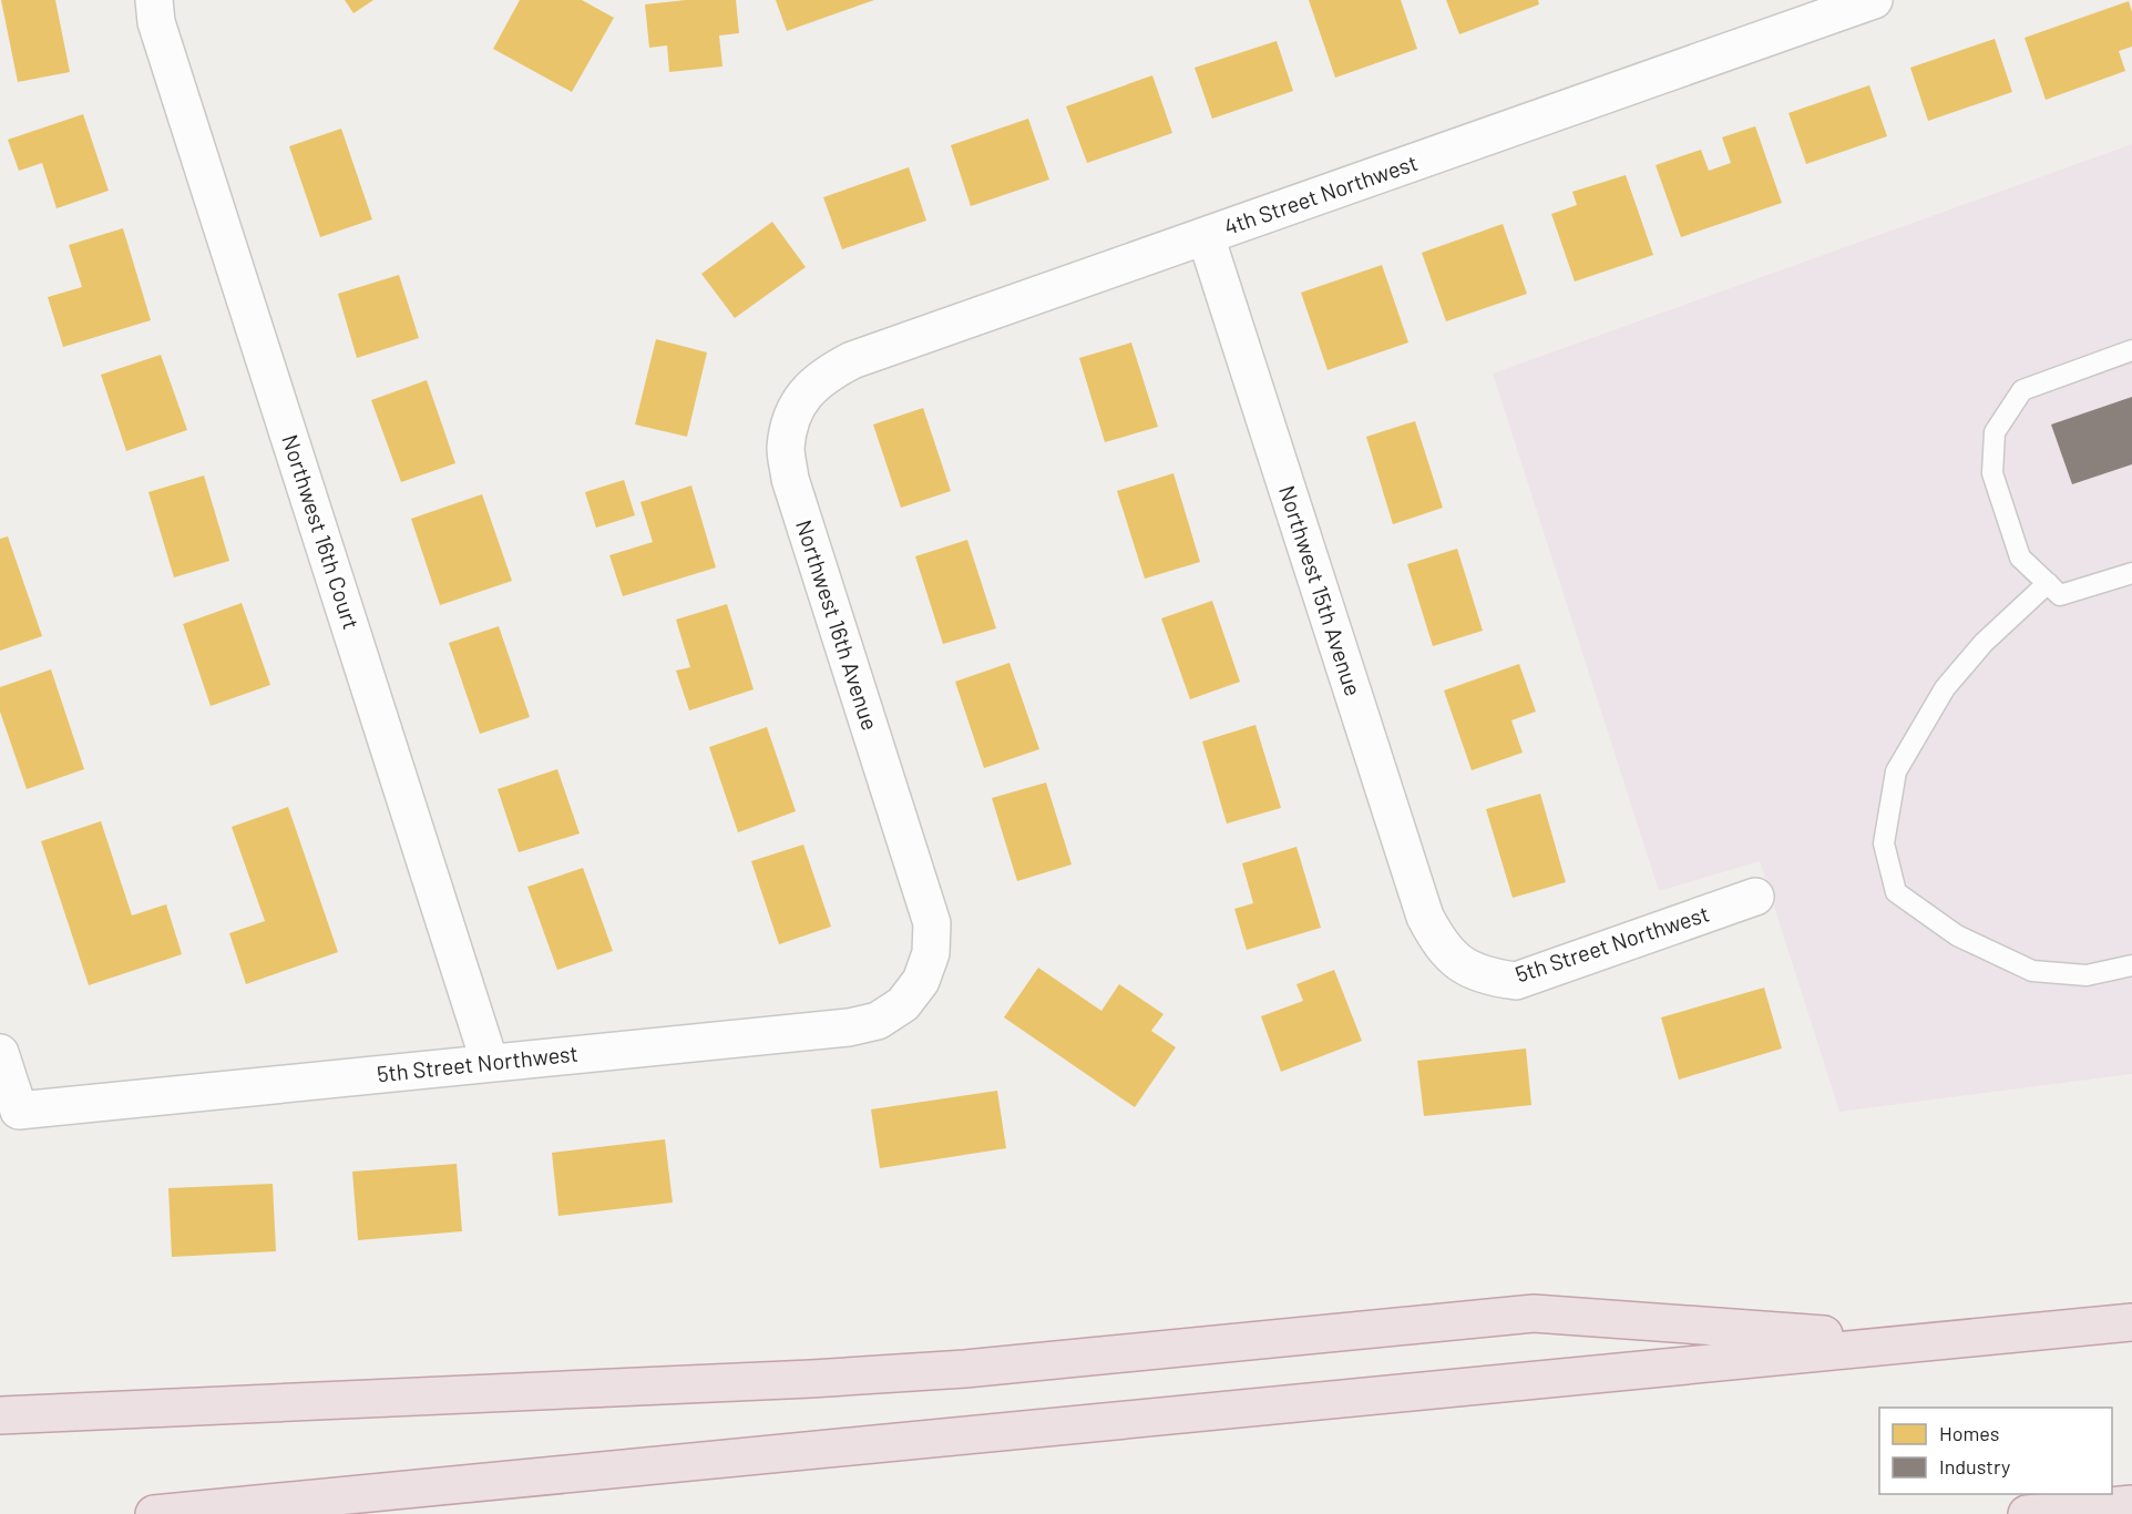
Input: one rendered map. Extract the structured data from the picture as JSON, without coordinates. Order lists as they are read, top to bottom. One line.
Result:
{"streets":{"street":["4th Street Northwest","Northwest 16th Court","Northwest 15th Avenue","Northwest 16th Avenue","5th Street Northwest"]},"crossings":[["4th Street Northwest","Northwest 15th Avenue"],["4th Street Northwest","Northwest 16th Avenue"],["Northwest 16th Court","5th Street Northwest"],["Northwest 15th Avenue","5th Street Northwest"],["Northwest 16th Avenue","5th Street Northwest"]],"legend":["Homes","Industry"]}
